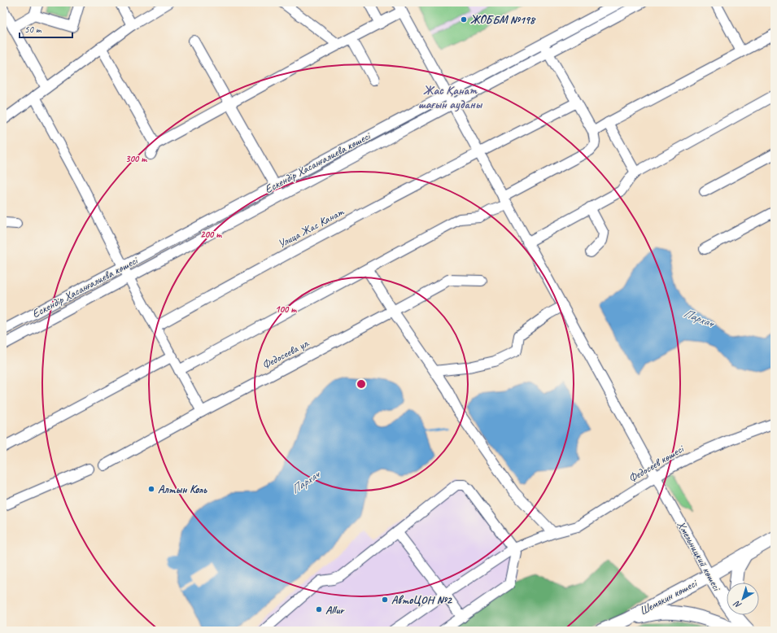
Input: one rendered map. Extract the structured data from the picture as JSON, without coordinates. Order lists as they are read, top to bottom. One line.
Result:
{"streets":{"main road":["Хмельницкий көшесі","Шемякин көшесі"],"street":["Ескендір Хасанғалиева көшесі","Улица Жас Канат","Федосеева ул.","Федосеев көшесі"]},"crossings":[["Ескендір Хасанғалиева көшесі","Хмельницкий көшесі"],["Улица Жас Канат","Хмельницкий көшесі"],["Федосеев көшесі","Хмельницкий көшесі"],["Хмельницкий көшесі","Шемякин көшесі"]],"districts":["Жас Қанат шағын ауданы"],"water":["Пархач"],"places":["ЖОББМ №198","Алтын Коль","АвтоЦОН №2","Allur"],"scale_bar":"50 m","north":"bottom left","rings":["300 m","200 m","100 m"]}
